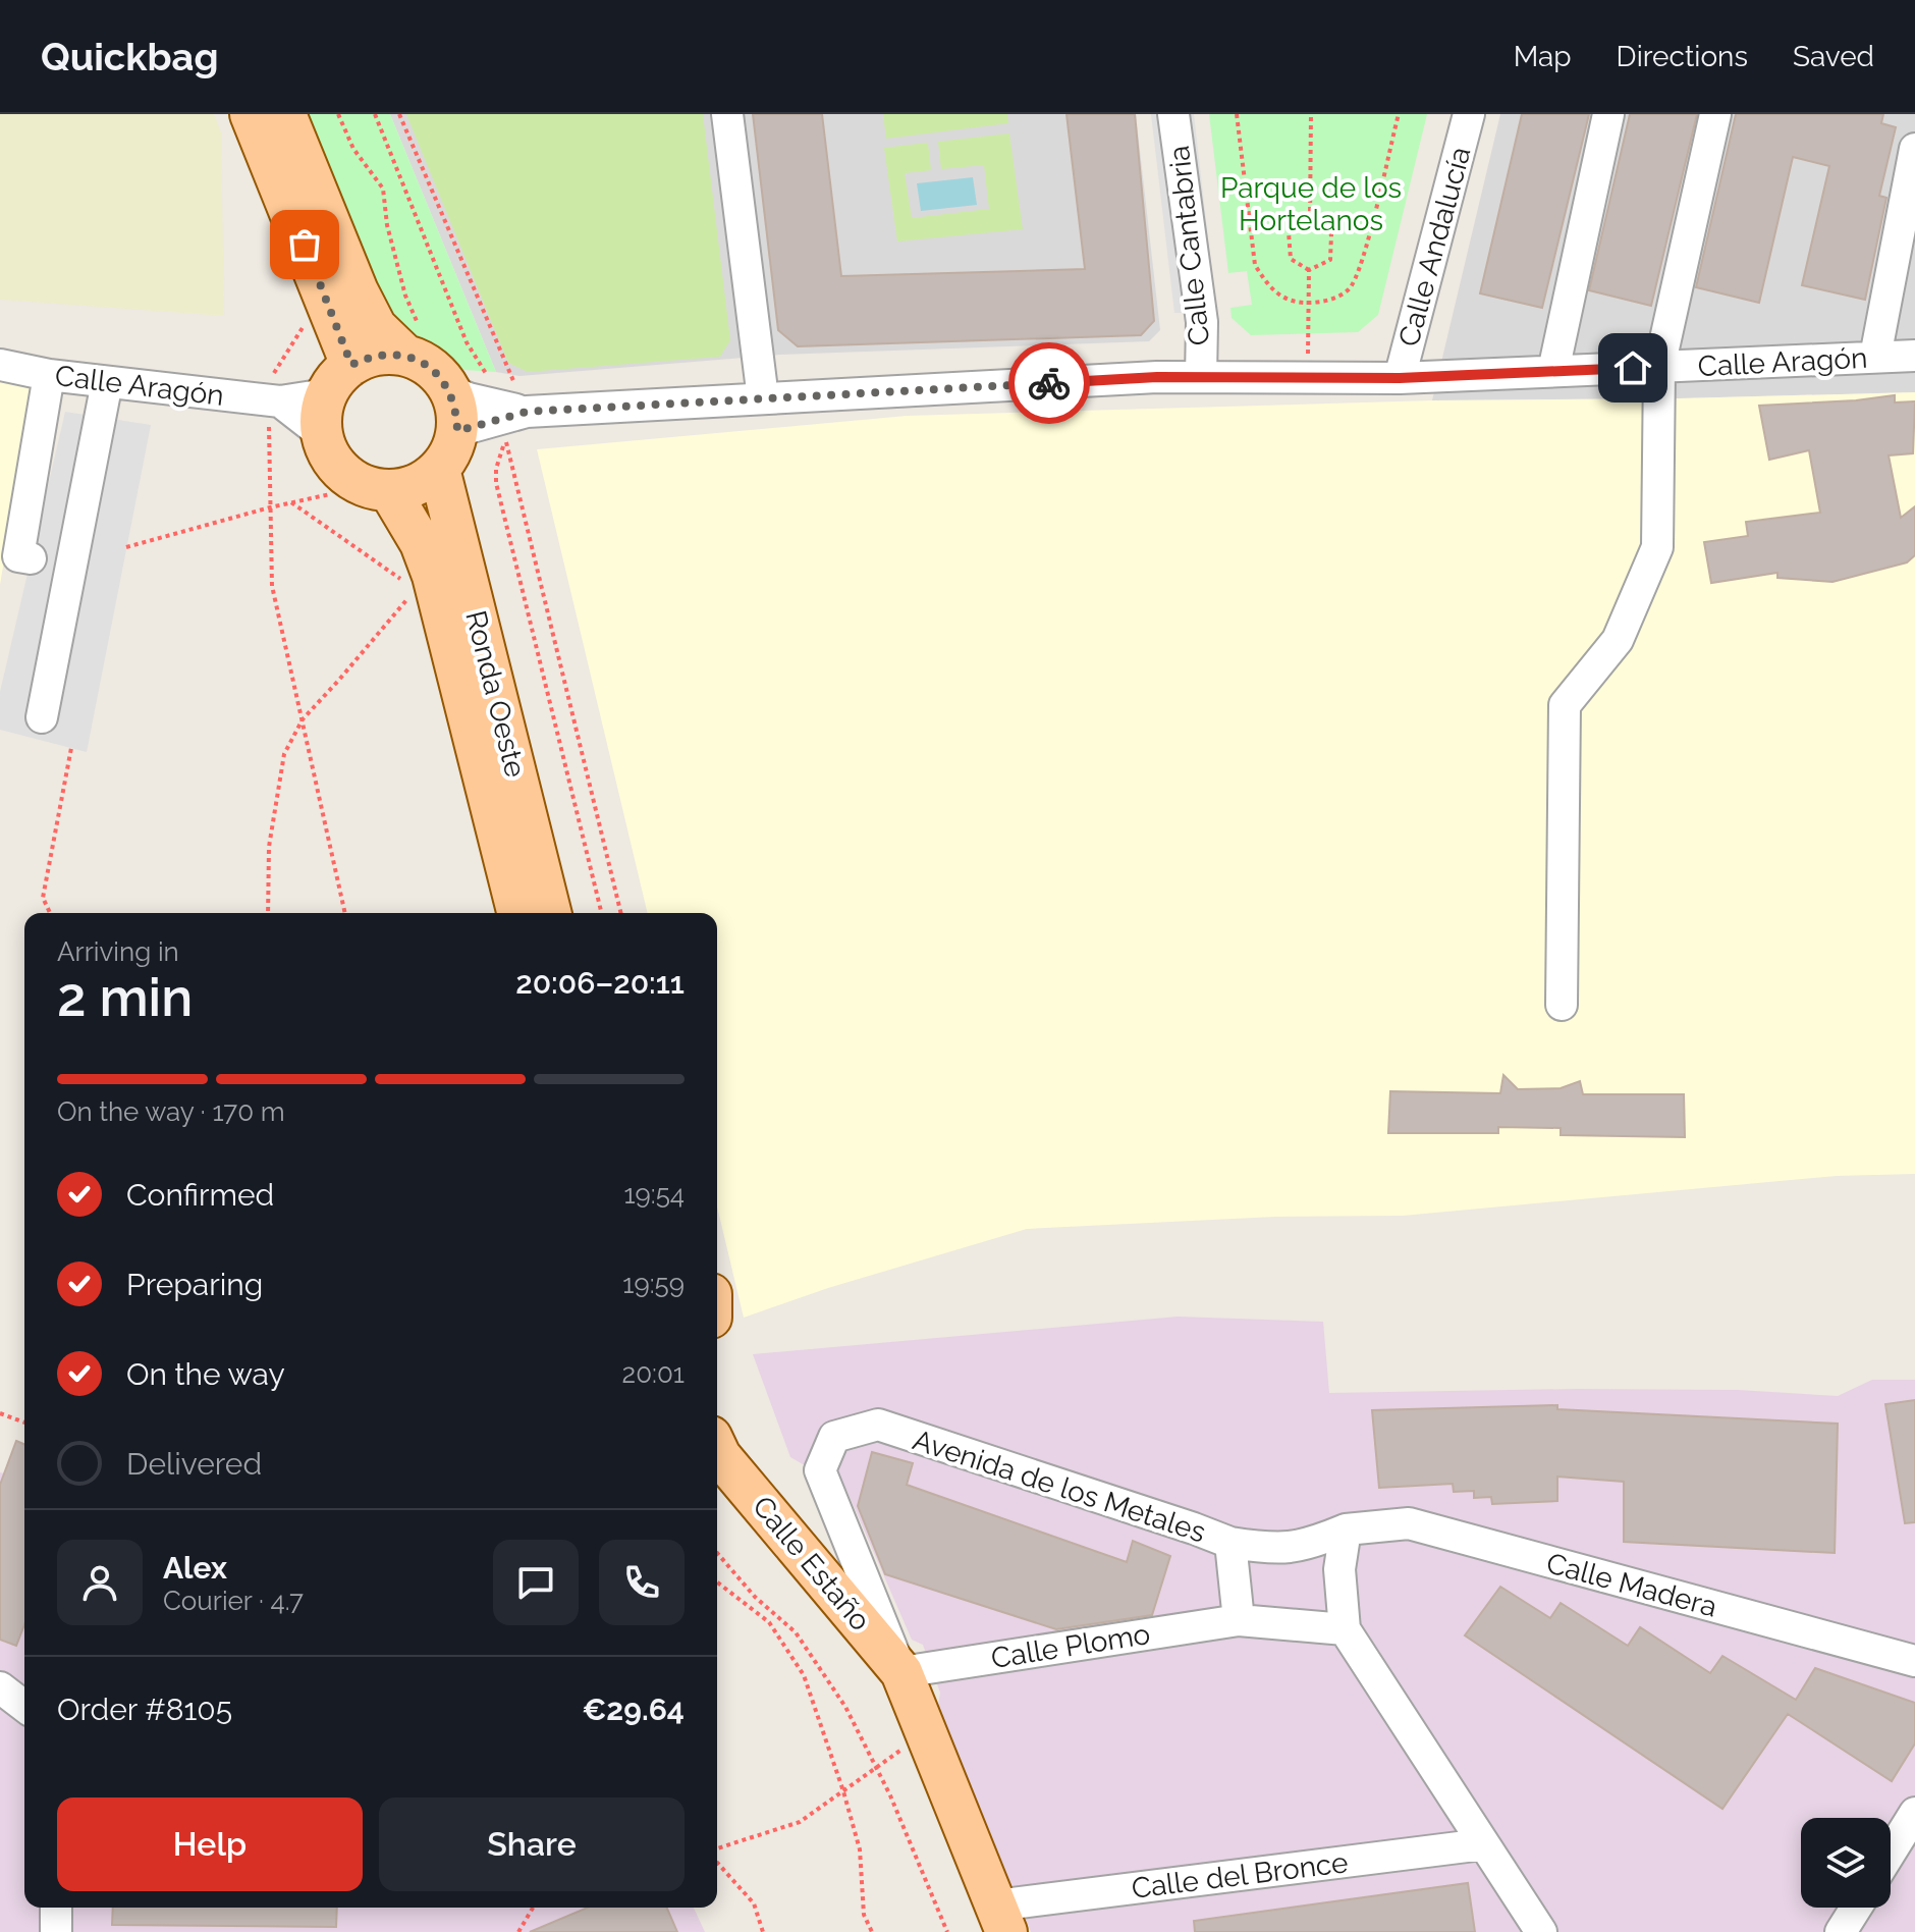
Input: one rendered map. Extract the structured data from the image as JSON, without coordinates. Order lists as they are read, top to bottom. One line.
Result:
{"streets":{"main road":["Ronda Oeste","Calle Estaño"],"street":["Calle Cantabria","Calle Andalucía","Calle Aragón","Avenida de los Metales","Calle Madera","Calle Plomo","Calle del Bronce"]},"crossings":[["Calle Cantabria","Calle Aragón"],["Calle Andalucía","Calle Aragón"],["Calle Aragón","Ronda Oeste"],["Avenida de los Metales","Calle Estaño"],["Avenida de los Metales","Calle Madera"],["Avenida de los Metales","Calle Plomo"],["Calle Estaño","Calle Plomo"],["Calle Estaño","Calle del Bronce"]],"parks":["Parque de los Hortelanos"],"page":{"header":"Quickbag","nav":["Map","Directions","Saved"],"heading":["2 min","Arriving in","20:06–20:11"],"panel":["Alex","Courier · 4.7","Order #8105","€29.64"],"bar":"On the way · 170 m","list":[["Confirmed","19:54"],["Preparing","19:59"],["On the way","20:01"],"Delivered"],"buttons":["Help","Share"]}}
